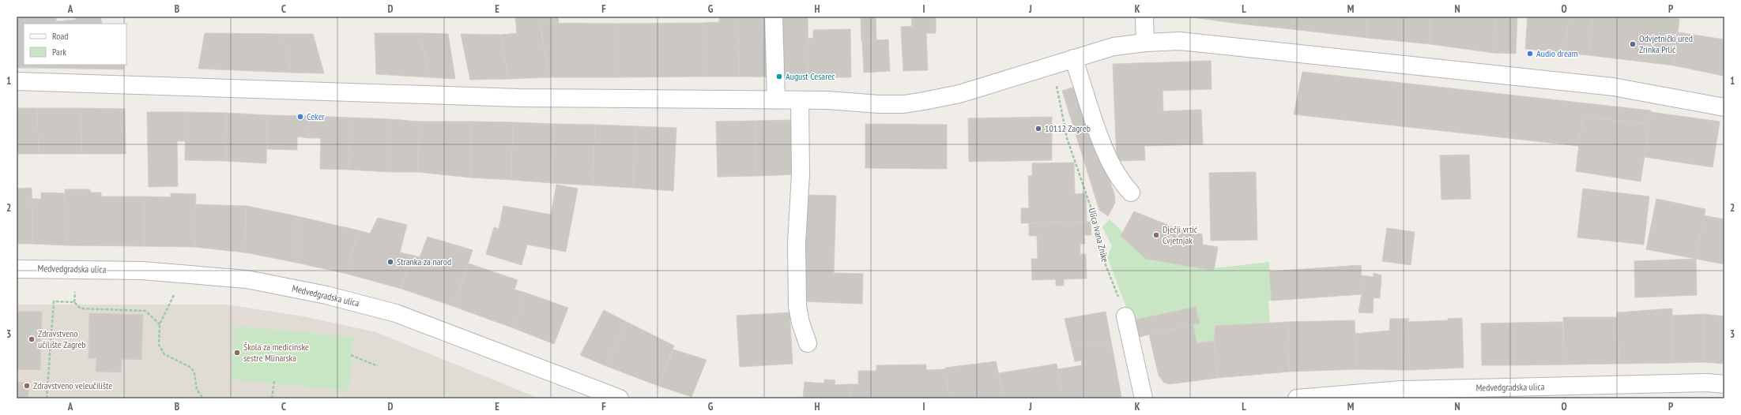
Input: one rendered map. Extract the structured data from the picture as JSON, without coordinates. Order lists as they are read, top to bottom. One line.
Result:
{"streets":{"street":["Medvedgradska ulica"],"path":["Ulica Ivana Znike"]},"places":["Odvjetnički ured Zrinka Prlić","Audio dream","August Cesarec","Ceker","10112 Zagreb","Dječji vrtić Cvjetnjak","Stranka za narod","Zdravstveno učilište Zagreb","Škola za medicinske sestre Mlinarska","Zdravstveno veleučilište"],"legend":["Road","Park"],"grid":{"columns":["A","B","C","D","E","F","G","H","I","J","K","L","M","N","O","P"],"rows":["1","2","3"]}}
